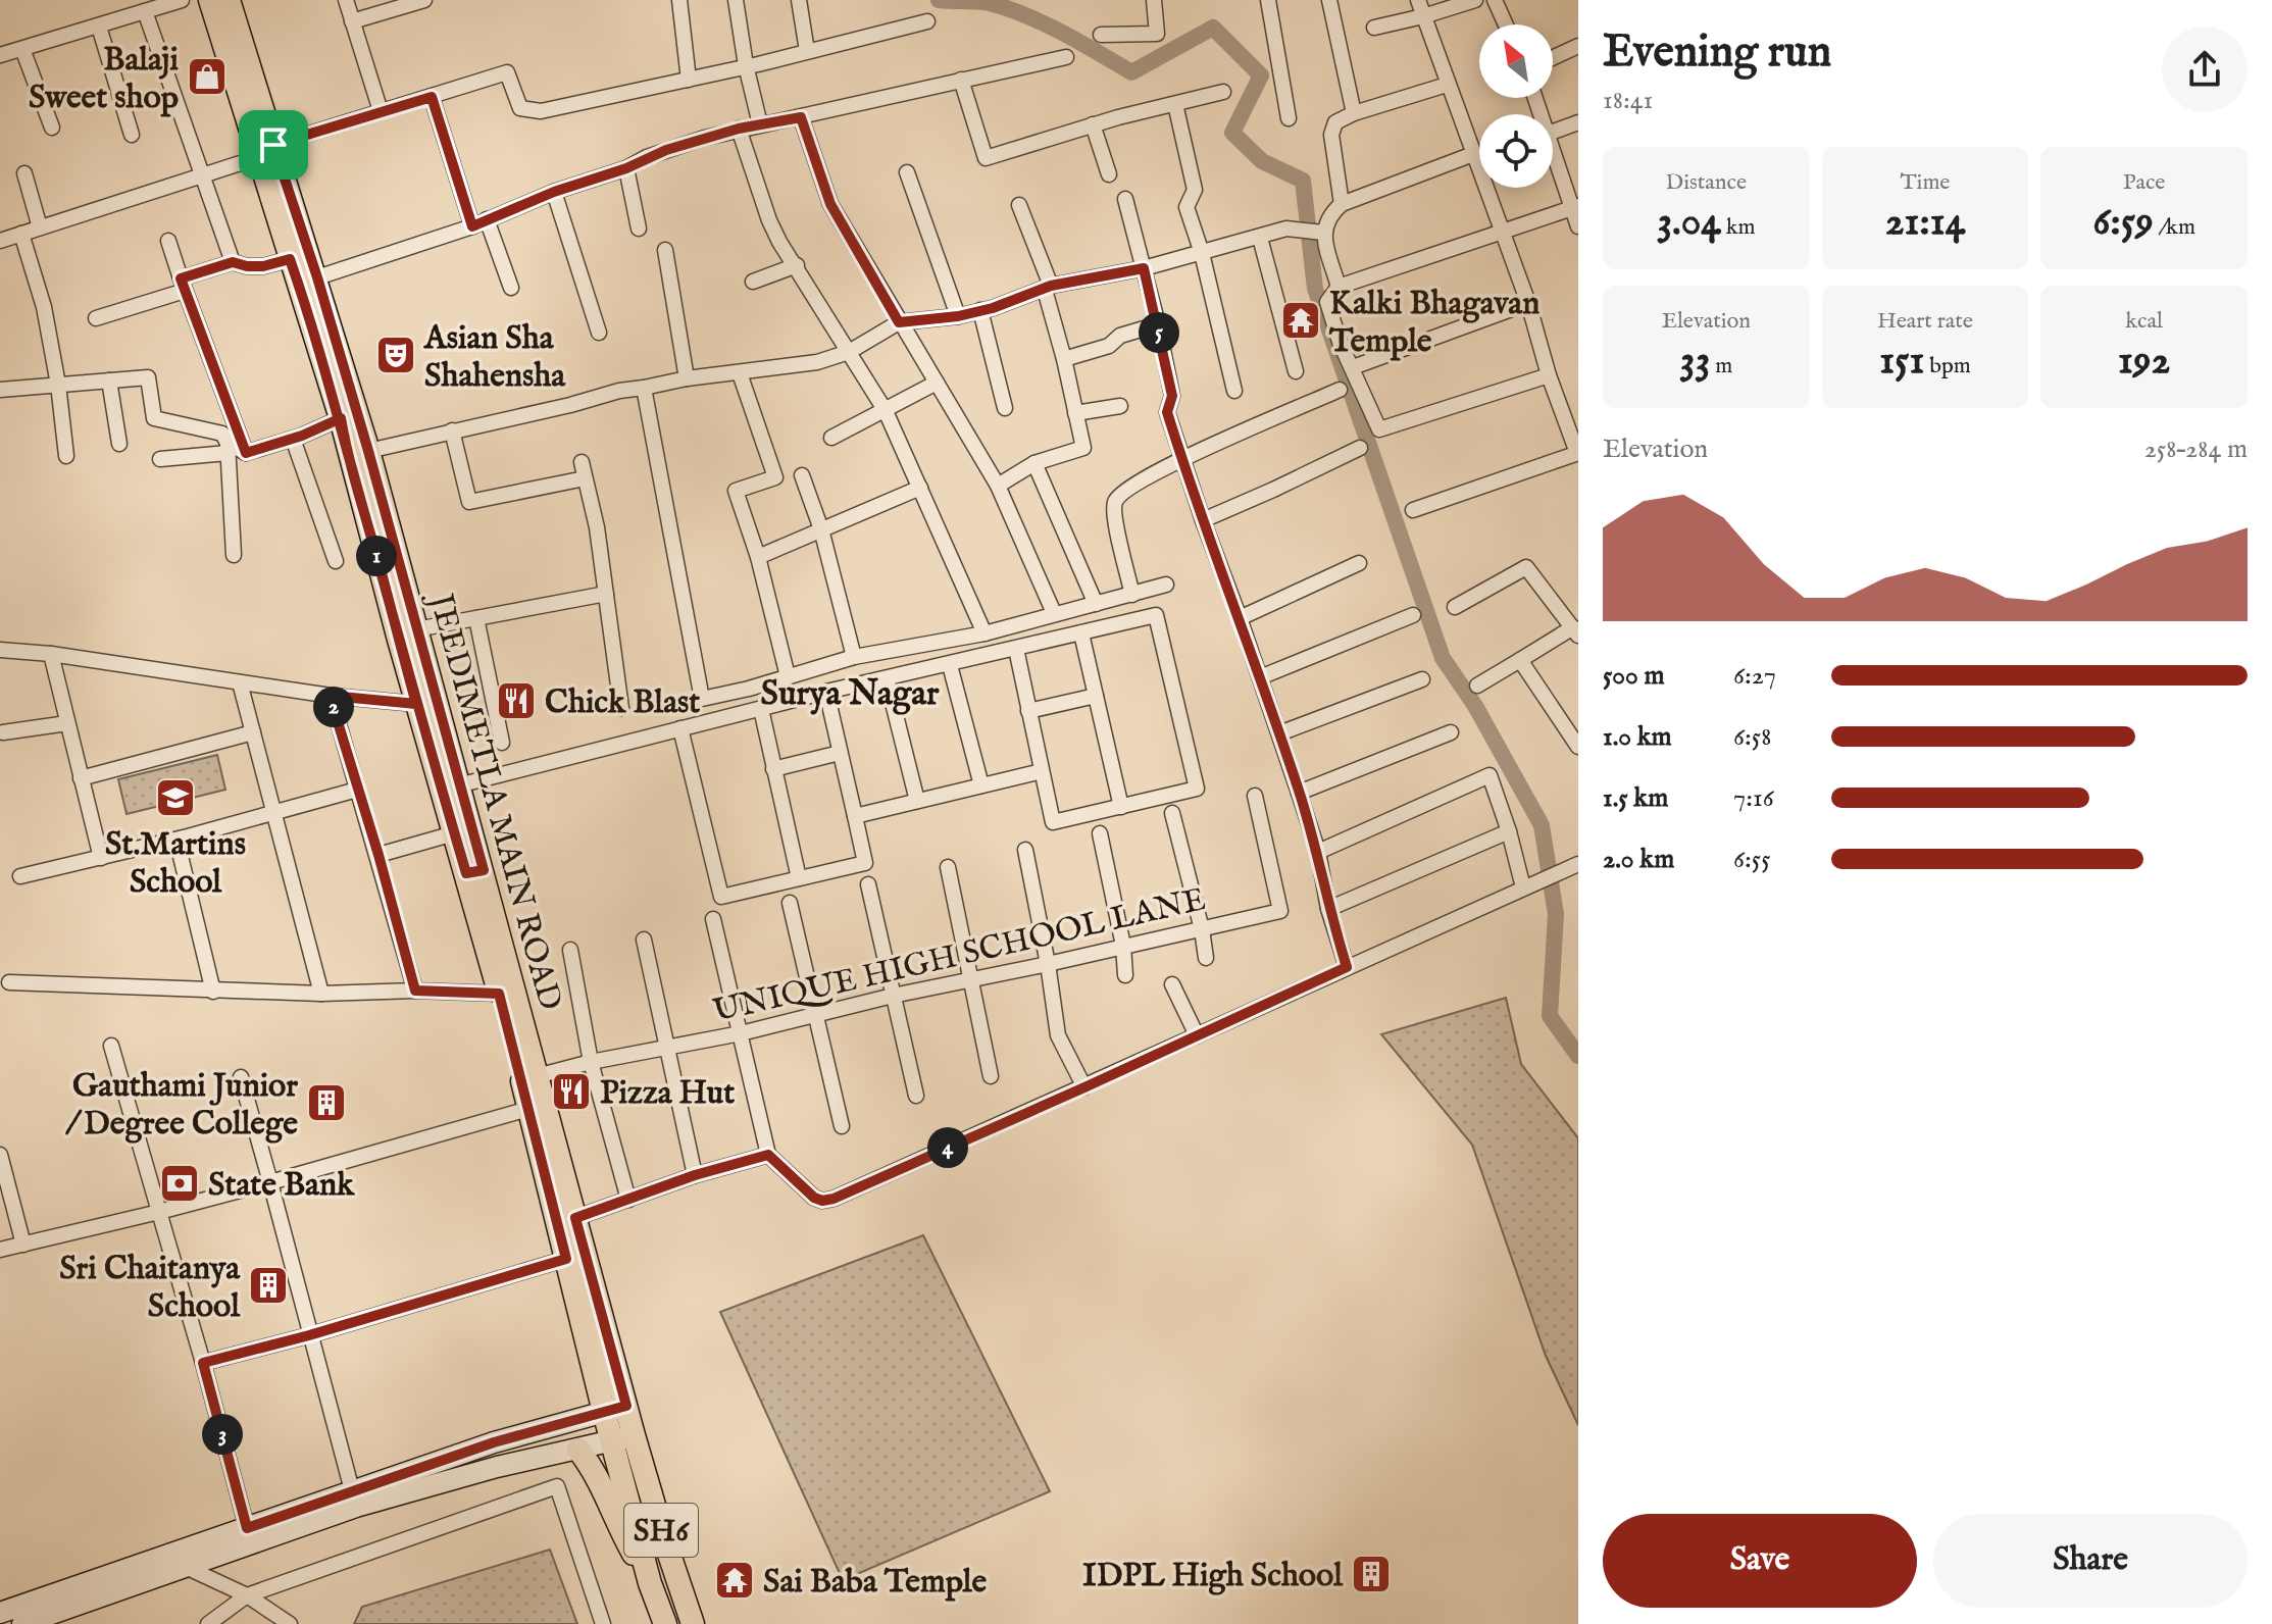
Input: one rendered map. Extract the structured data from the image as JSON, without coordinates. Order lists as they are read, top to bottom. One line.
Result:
{"streets":{"main road":["JEEDIMETLA MAIN ROAD","SH6"],"street":["UNIQUE HIGH SCHOOL LANE"]},"crossings":[["JEEDIMETLA MAIN ROAD","UNIQUE HIGH SCHOOL LANE"]],"districts":["Surya Nagar"],"places":{"shop":["Balaji Sweet shop"],"temple":["Kalki Bhagavan Temple","Sai Baba Temple"],"theatre":["Asian Sha Shahensha"],"restaurant":["Chick Blast","Pizza Hut"],"school or university":["St.Martins School"],"building":["Gauthami Junior / Degree College","Sri Chaitanya School","IDPL High School"],"bank":["State Bank"]},"north":"top left","page":{"heading":["Evening run","18:41"],"stats":[["Distance","3.04 km"],["Time","21:14"],["Pace","6:59 /km"],["Elevation","33 m"],["Heart rate","151 bpm"],["kcal","192"]],"pins":["5","1","2","4","3"],"chart":["Elevation","258–284 m"],"list":[{"name":"500 m","note":"6:27"},{"name":"1.0 km","note":"6:58"},{"name":"1.5 km","note":"7:16"},{"name":"2.0 km","note":"6:55"}],"buttons":["Save","Share"]}}
